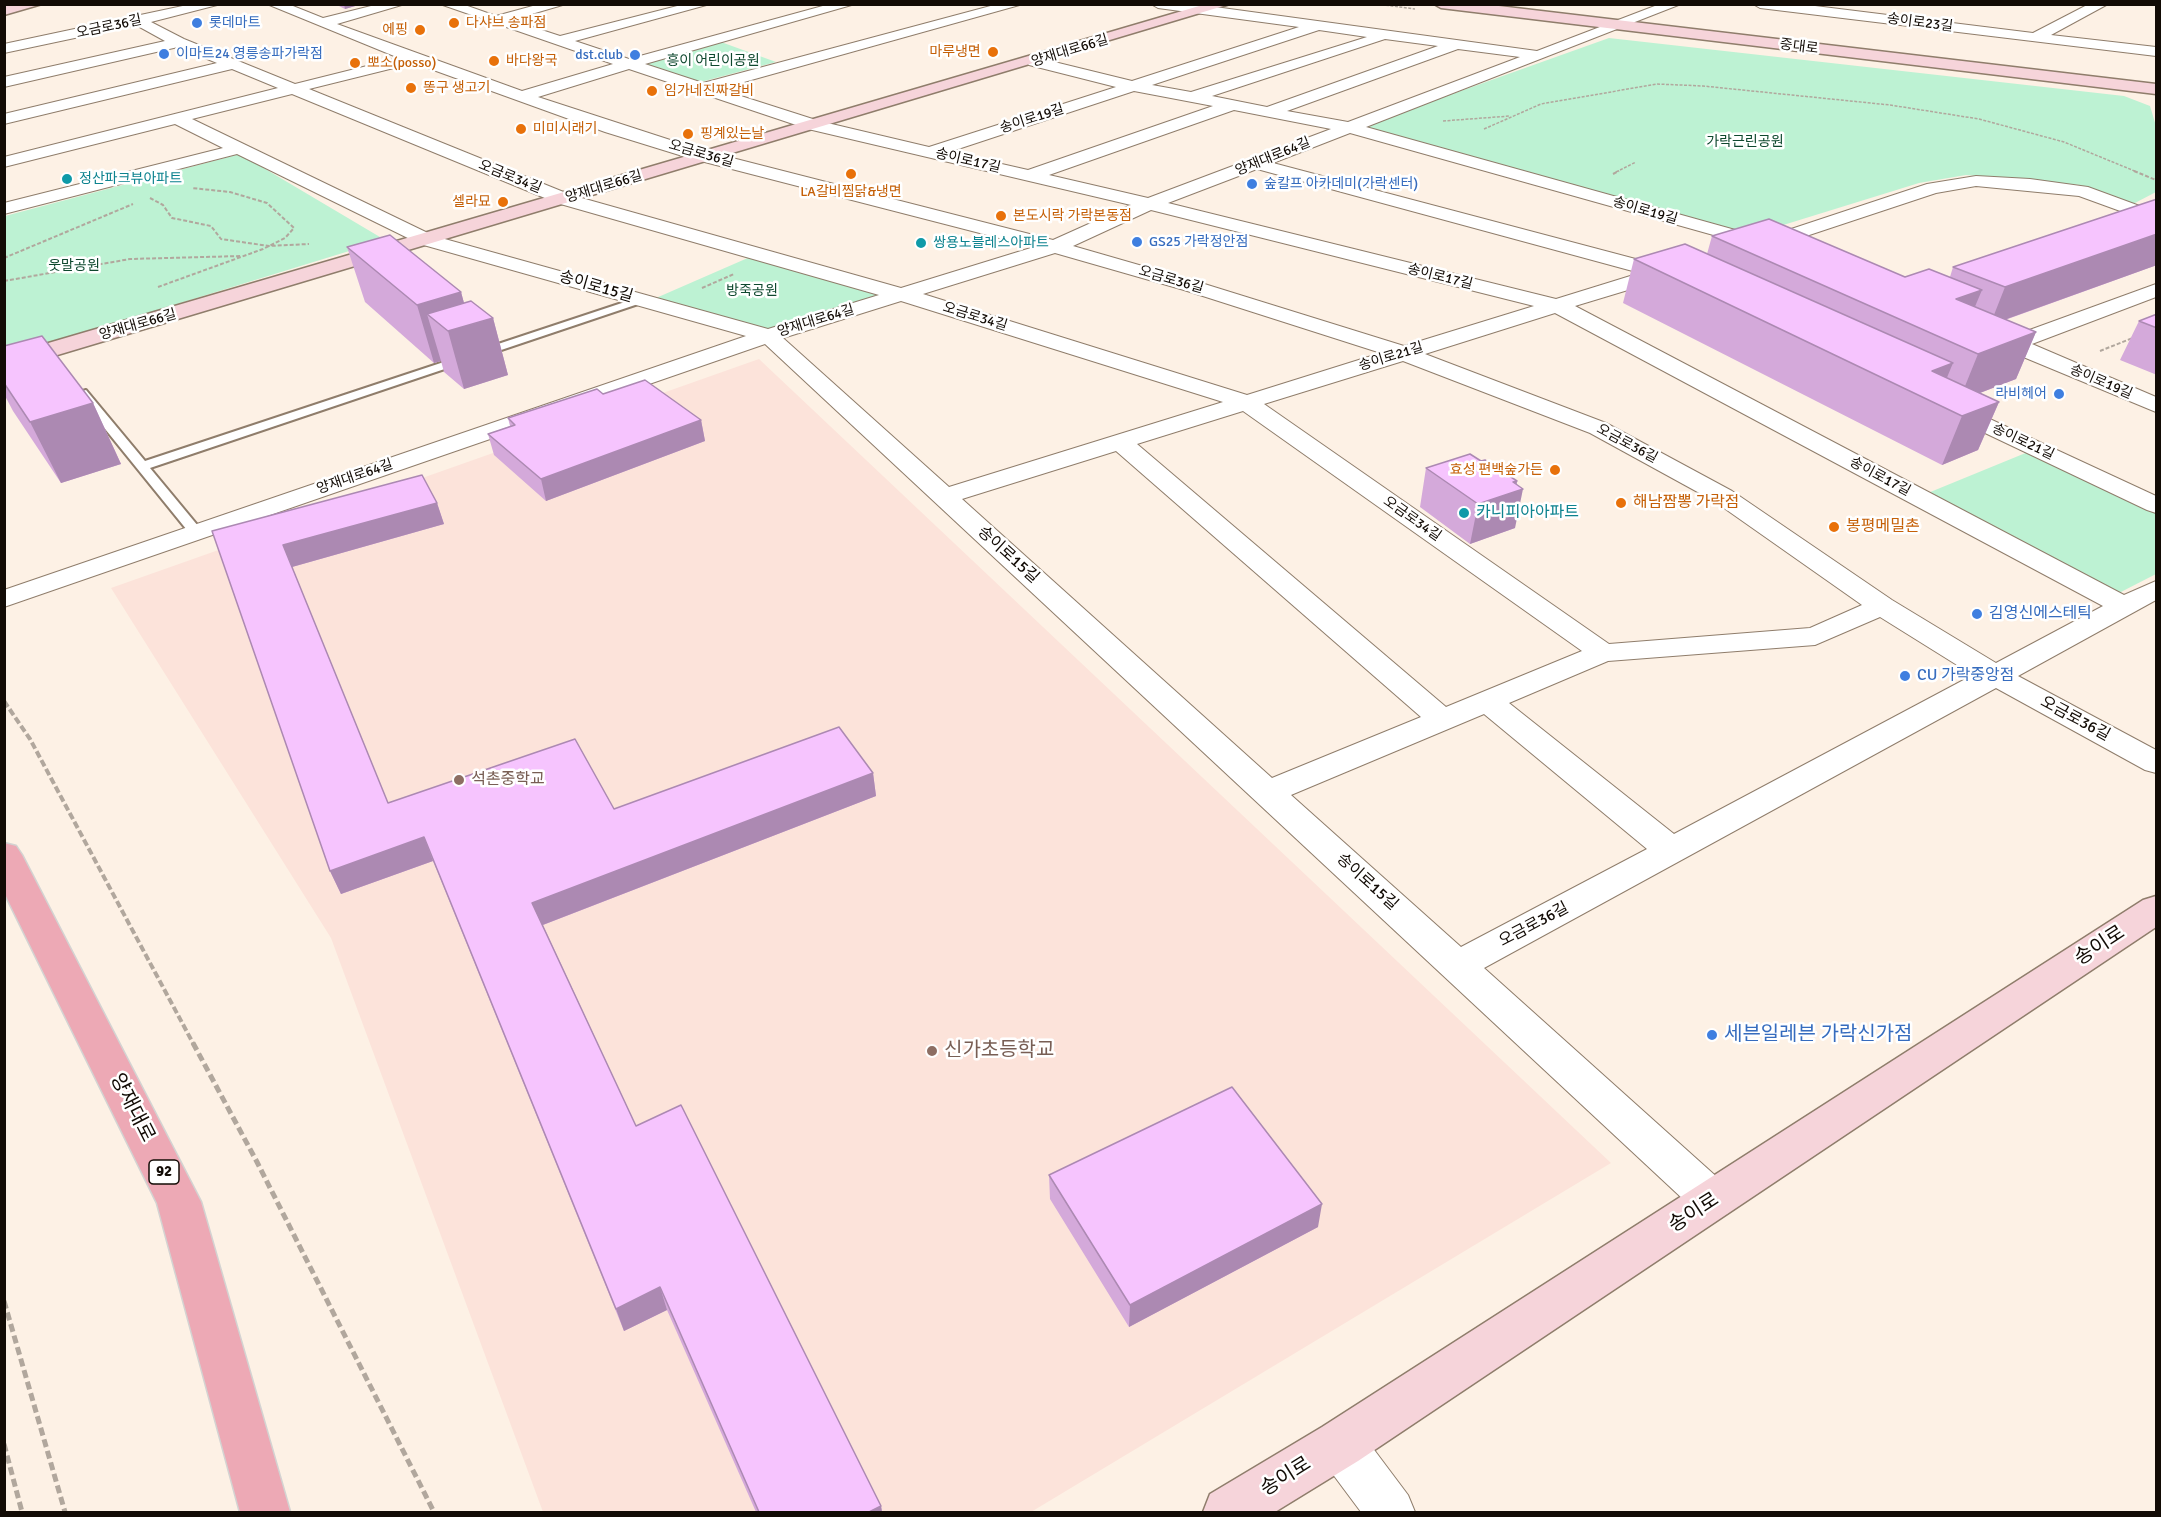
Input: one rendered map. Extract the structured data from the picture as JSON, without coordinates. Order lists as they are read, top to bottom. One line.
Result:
{"streets":{"main road":["양재대로","92"],"street":["송이로23길","오금로36길","중대로","양재대로66길","송이로19길","양재대로64길","송이로17길","오금로34길","송이로15길","송이로21길","송이로"]},"crossings":[["오금로36길","양재대로66길"],["오금로36길","양재대로64길"],["오금로36길","송이로17길"],["오금로36길","오금로34길"],["오금로36길","송이로15길"],["오금로36길","송이로21길"],["중대로","양재대로64길"],["양재대로66길","송이로19길"],["양재대로66길","양재대로64길"],["양재대로66길","송이로17길"],["양재대로66길","오금로34길"],["양재대로66길","송이로15길"],["송이로19길","양재대로64길"],["송이로19길","송이로17길"],["양재대로64길","송이로17길"],["양재대로64길","오금로34길"],["양재대로64길","송이로15길"],["양재대로64길","송이로21길"],["송이로17길","송이로21길"],["오금로34길","송이로21길"],["송이로15길","송이로21길"],["송이로15길","송이로"]],"parks":["흥이 어린이공원","가락근린공원","웃말공원","방죽공원"],"places":["롯데마트","다샤브 송파점","에핑","마루냉면","이마트24 영릉송파가락점","dst.club","바다왕국","뽀소(posso)","똥구 생고기","임가네진짜갈비","미미시래기","핑계있는날","LA갈비찜닭&냉면","정산파크뷰아파트","숲칼프 아카데미(가락센터)","셀라묘","본도시락 가락본동점","GS25 가락정안점","쌍용노블레스아파트","라비헤어","효성 편백숲가든","해남짬뽕 가락점","카니피아아파트","봉평메밀촌","김영신에스테틱","CU 가락중앙점","석촌중학교","세븐일레븐 가락신가점","신가초등학교"]}
